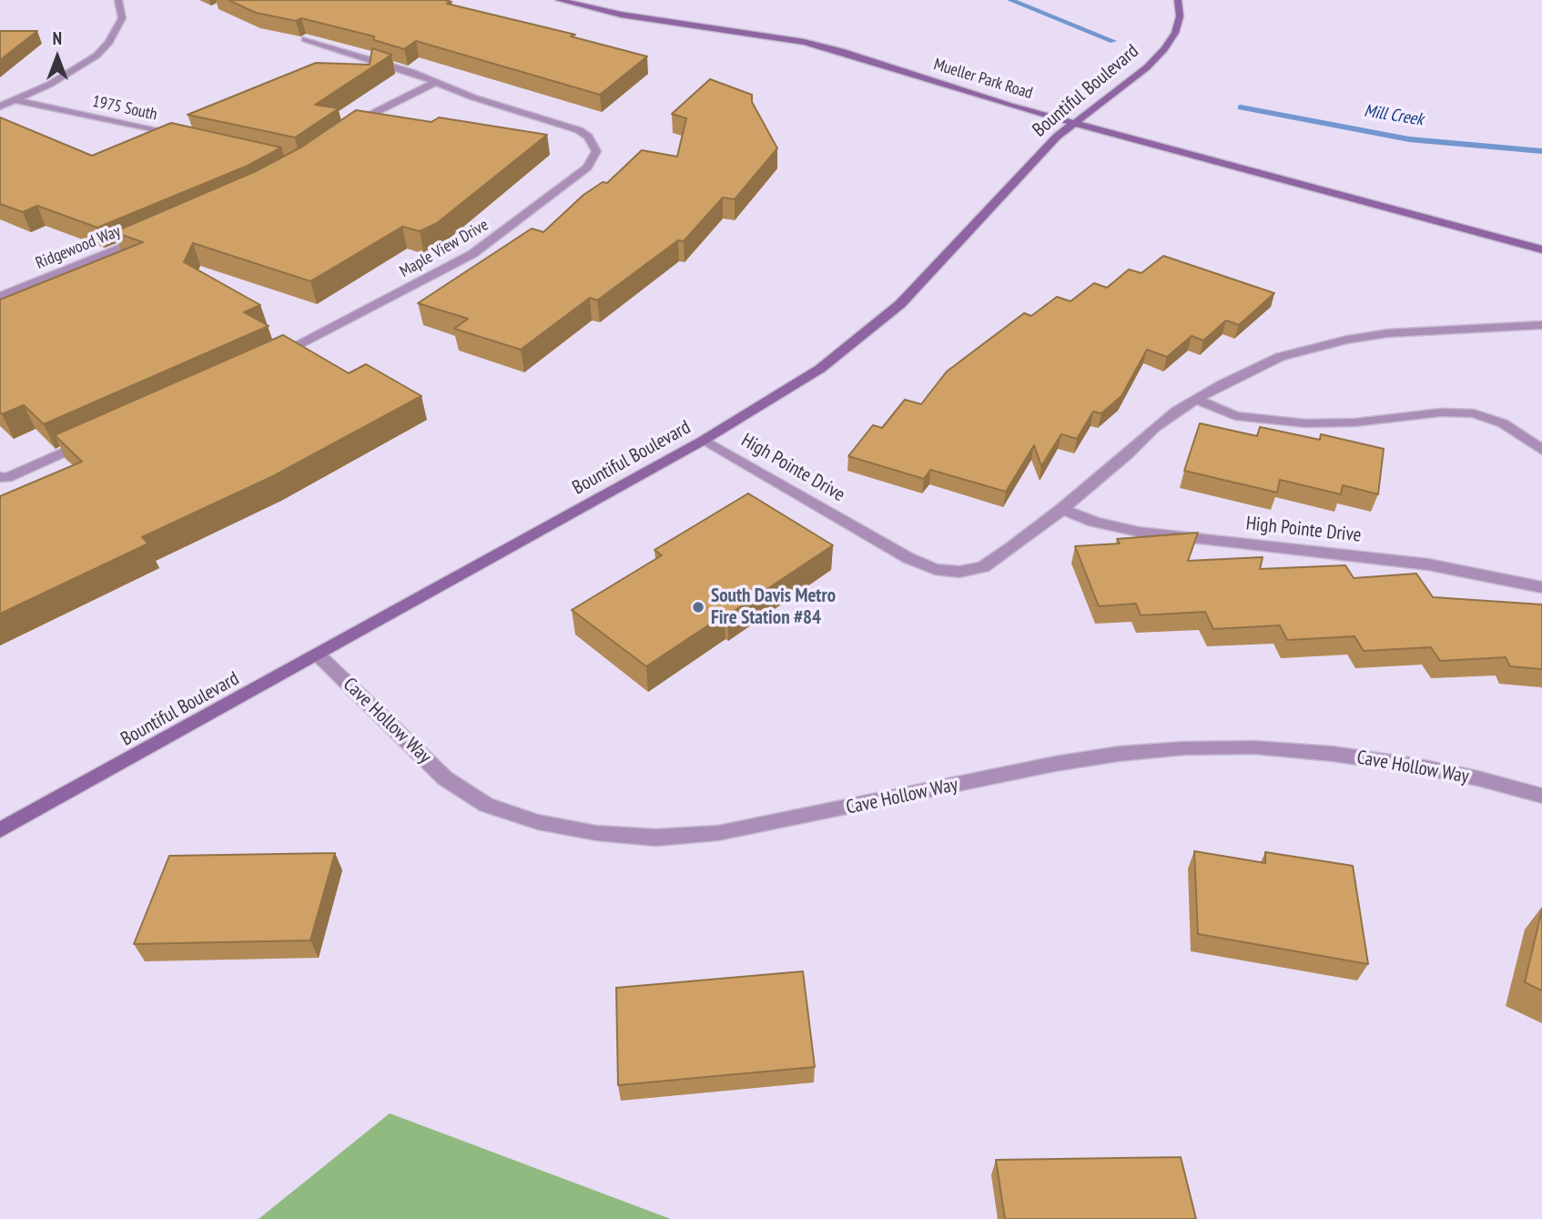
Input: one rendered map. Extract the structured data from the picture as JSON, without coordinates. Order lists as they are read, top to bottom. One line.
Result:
{"streets":{"main road":["Mueller Park Road","Bountiful Boulevard"],"street":["1975 South","Ridgewood Way","Maple View Drive","High Pointe Drive","Cave Hollow Way"]},"crossings":[["Mueller Park Road","Bountiful Boulevard"],["Bountiful Boulevard","High Pointe Drive"],["Bountiful Boulevard","Cave Hollow Way"]],"water":["Mill Creek"],"places":["South Davis Metro Fire Station #84"],"north":"top"}
